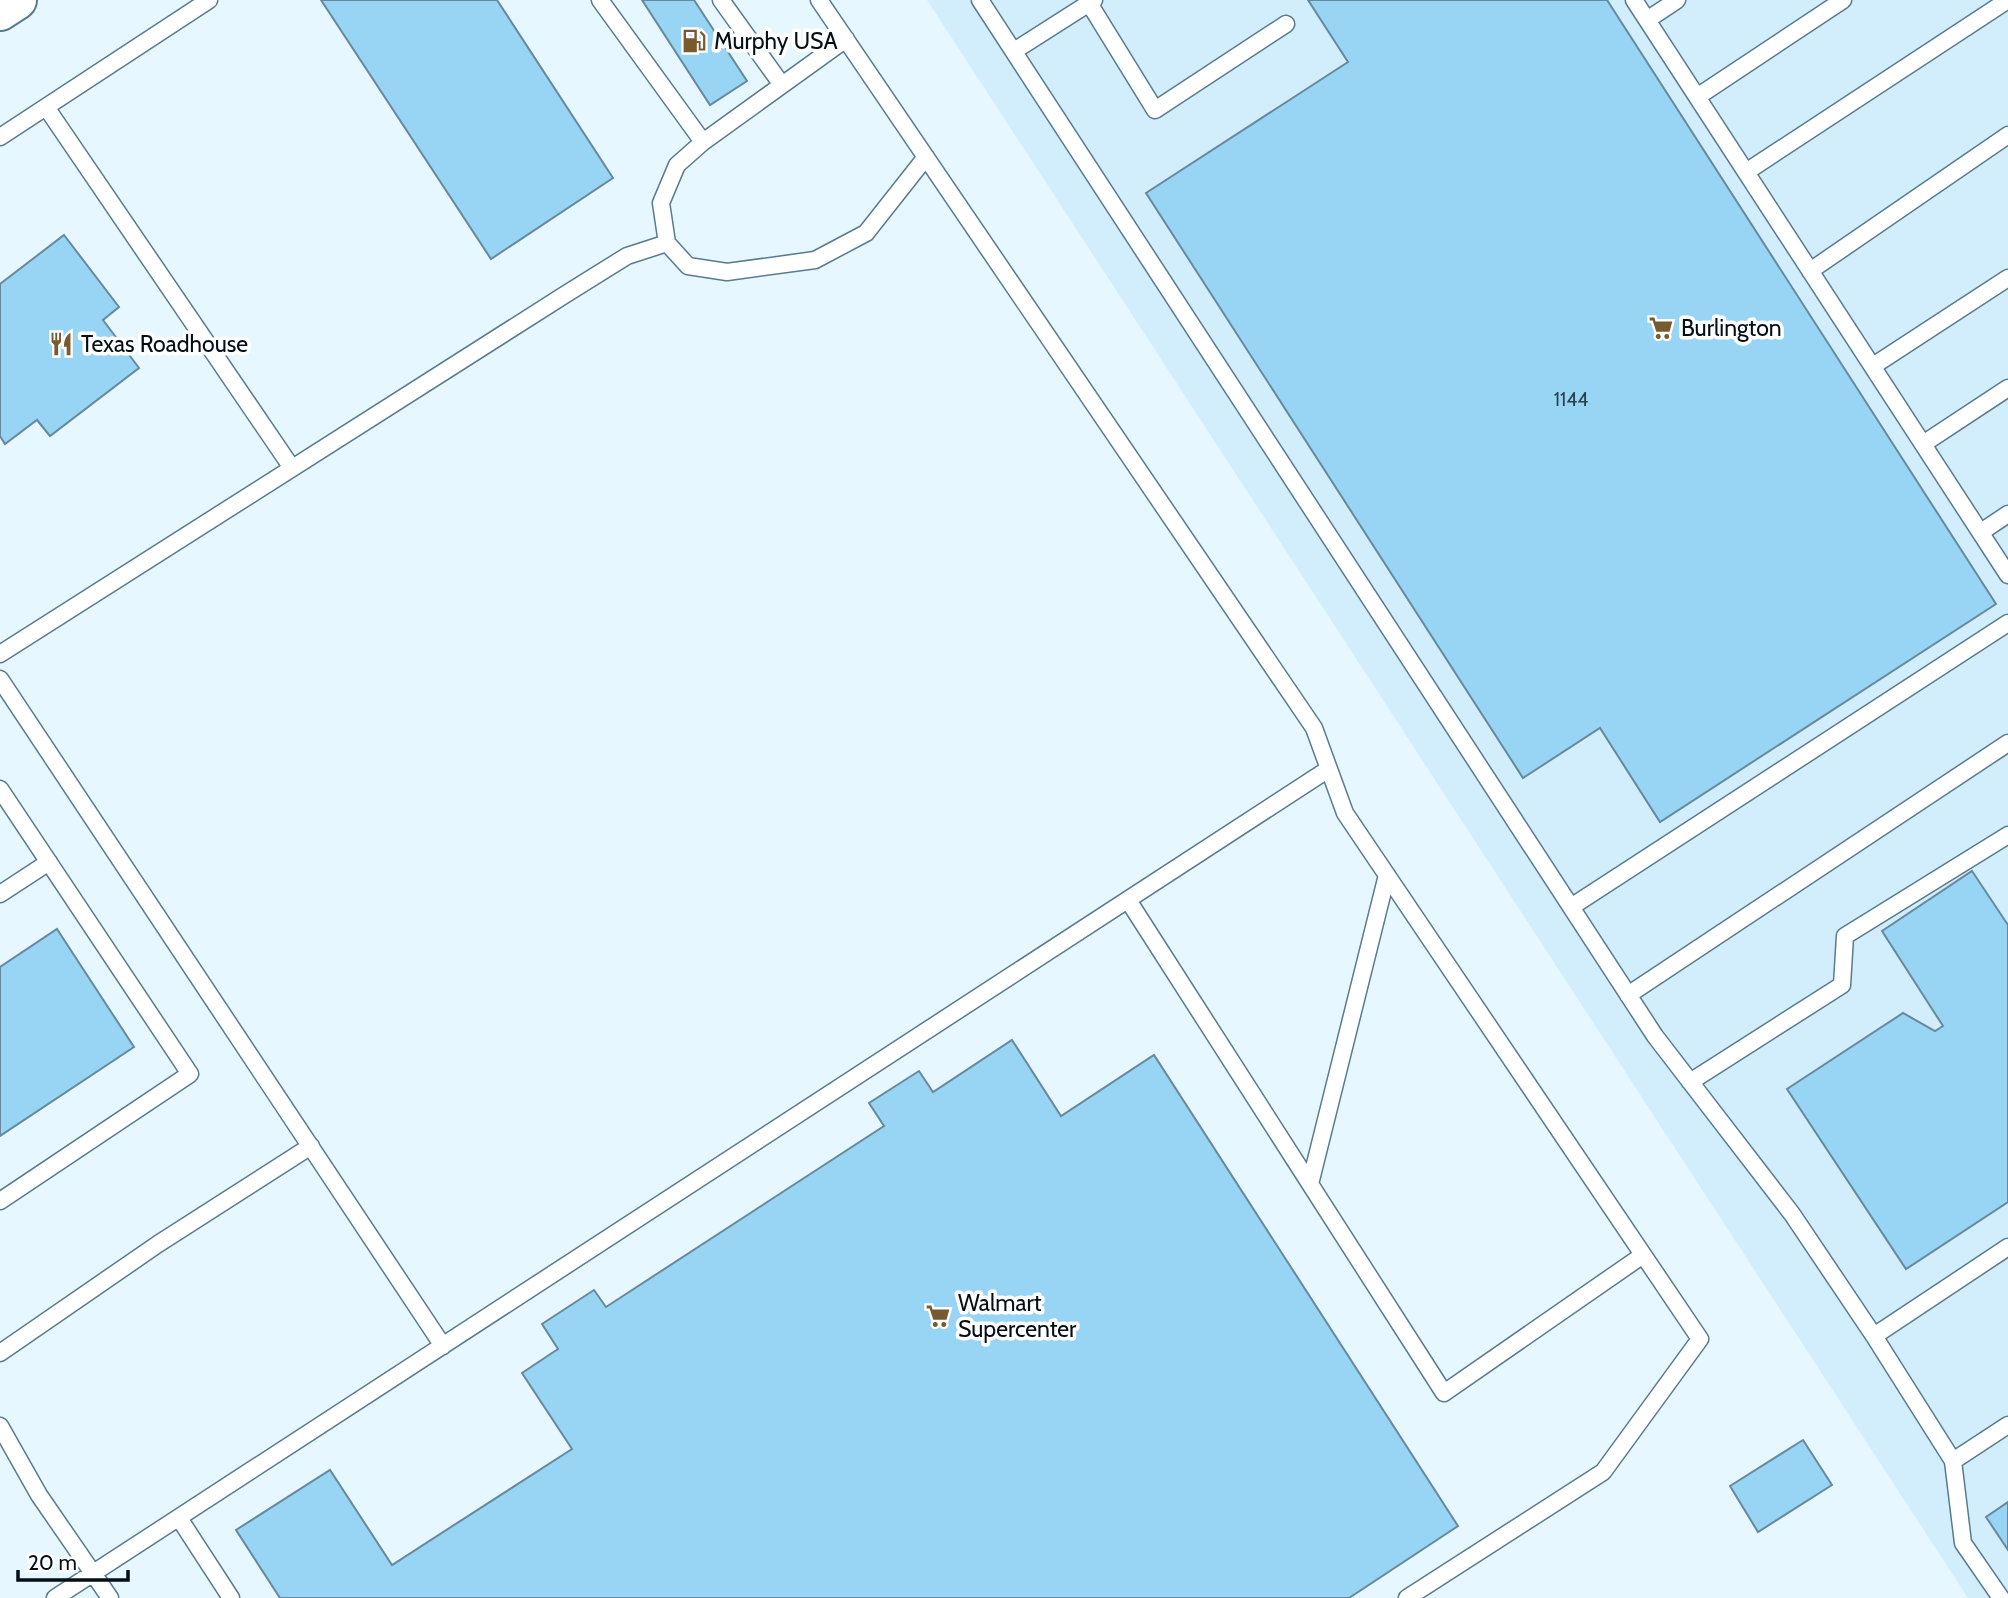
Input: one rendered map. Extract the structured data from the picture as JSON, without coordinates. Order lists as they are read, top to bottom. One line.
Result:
{"places":{"fuel station":["Murphy USA"],"supermarket":["Burlington","Walmart Supercenter"],"restaurant":["Texas Roadhouse"]},"house_numbers":["1144"],"scale_bar":"20 m"}
